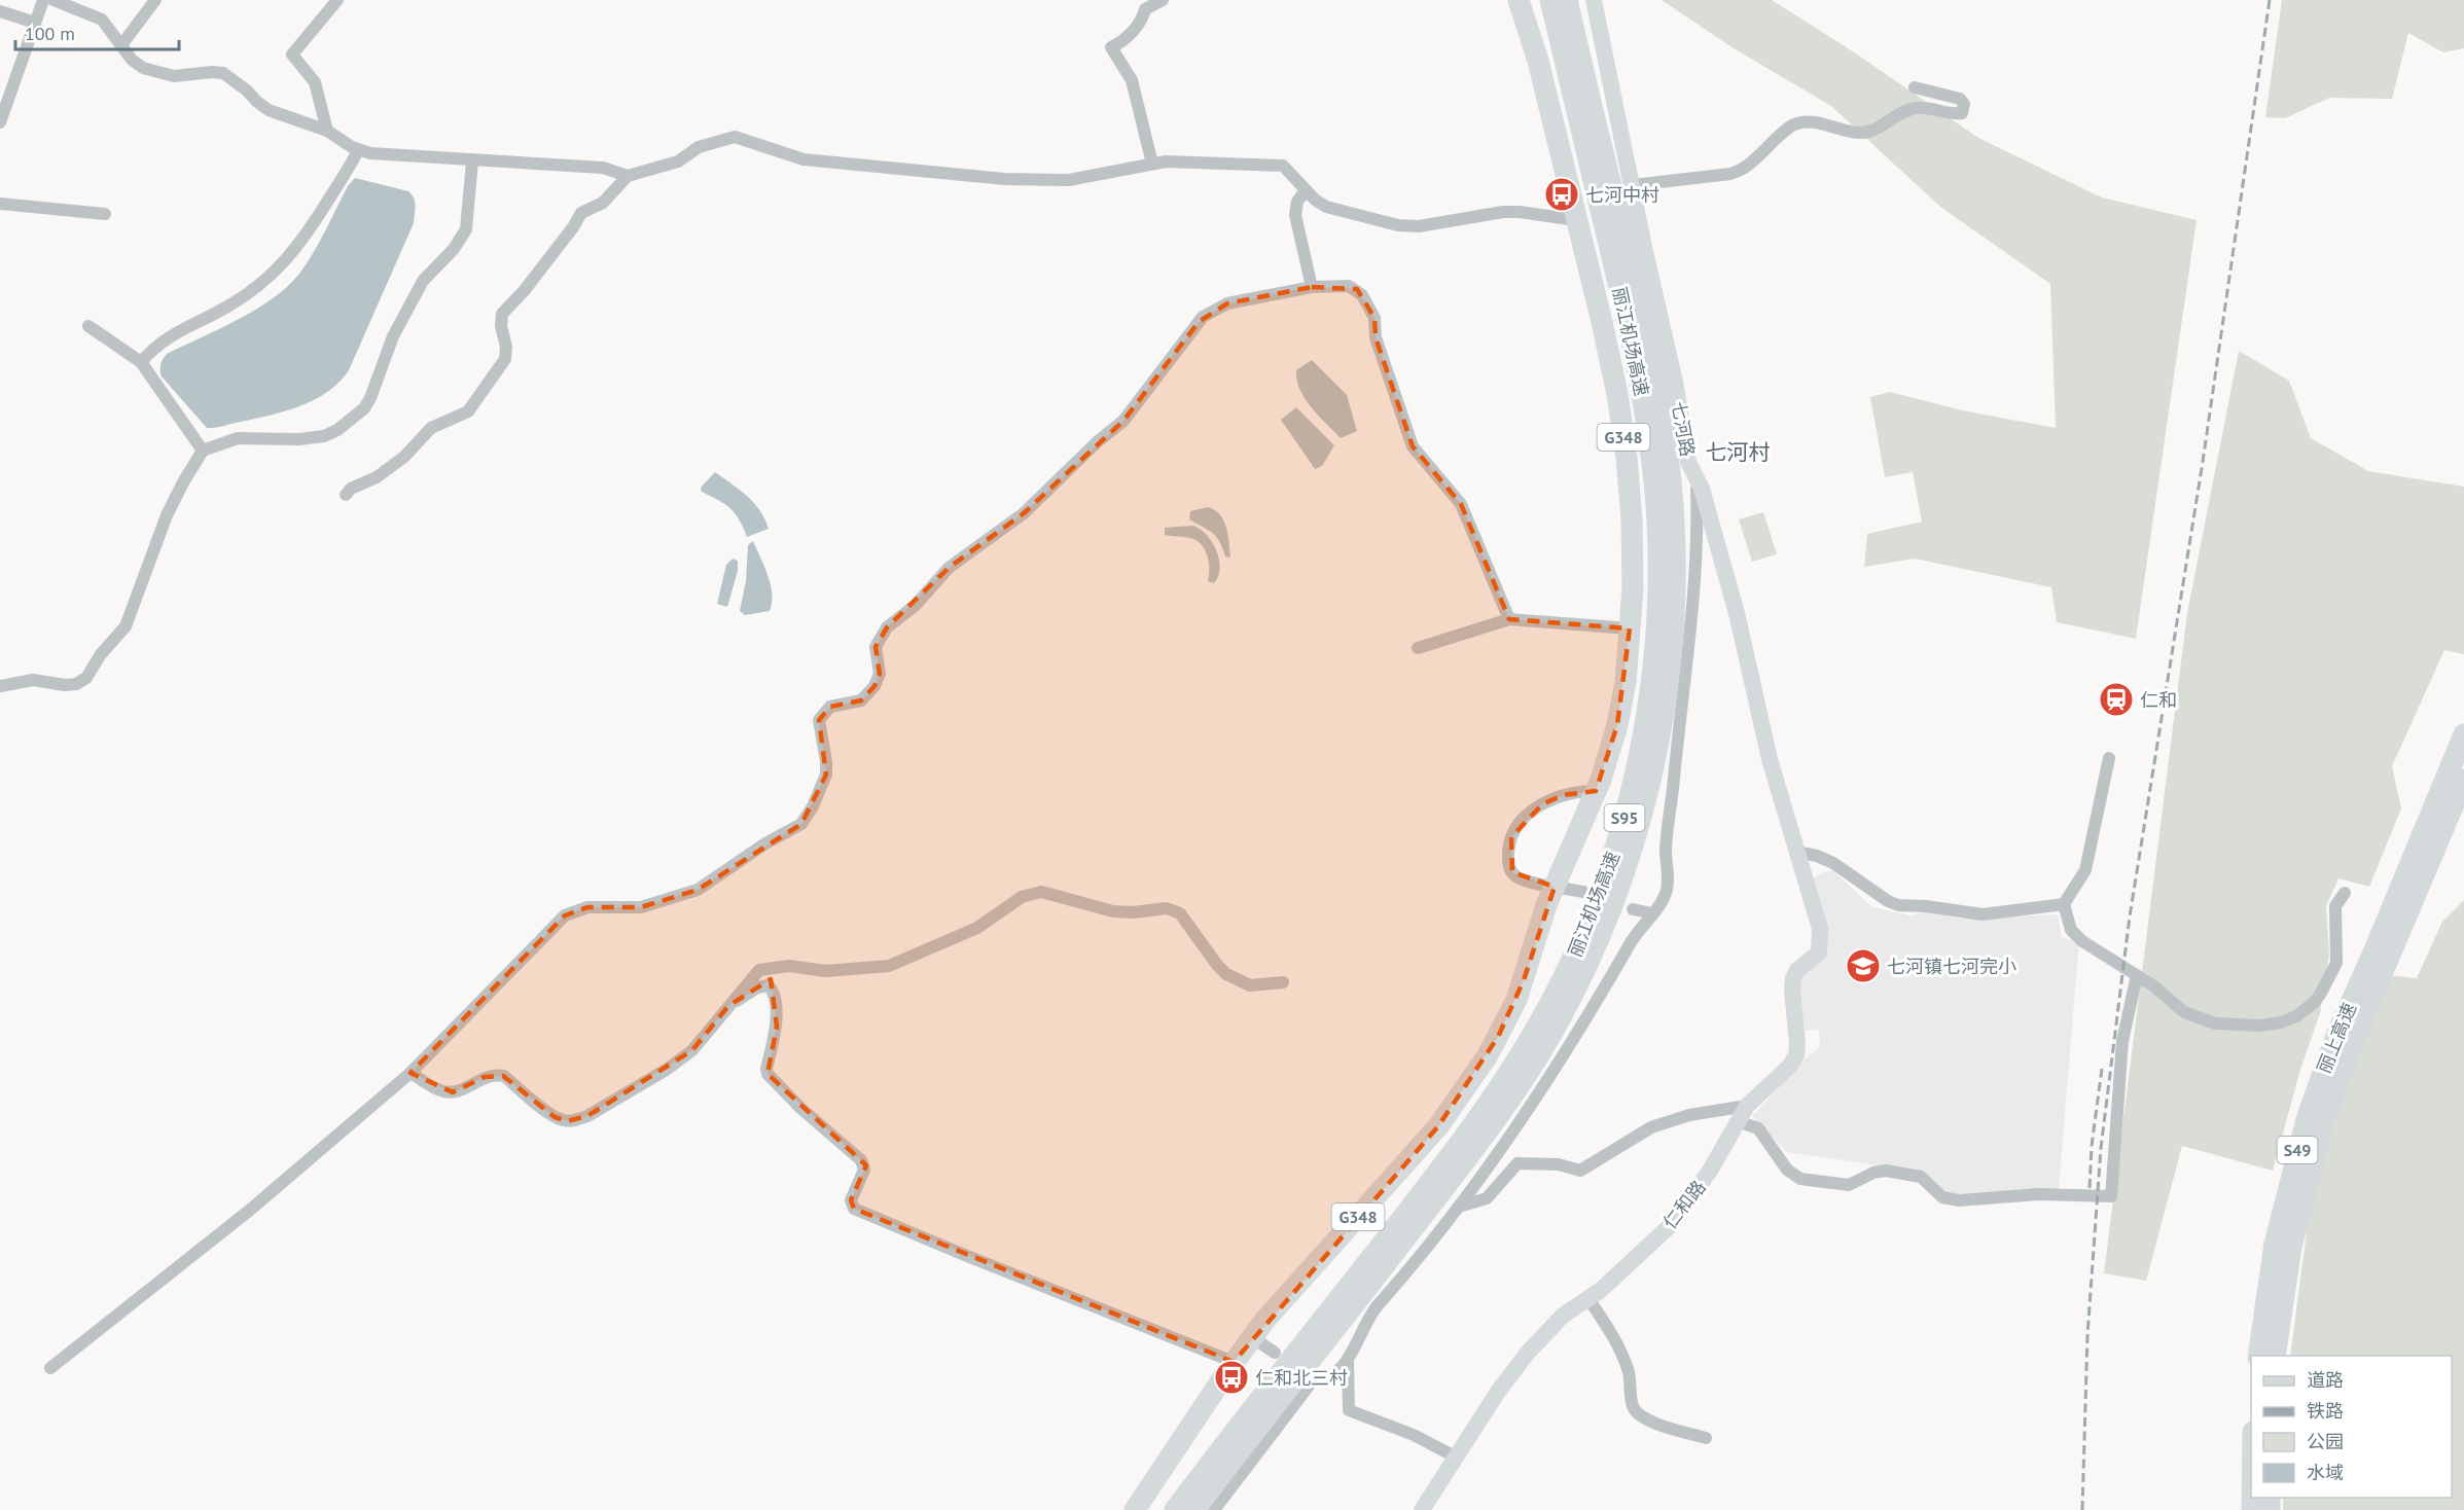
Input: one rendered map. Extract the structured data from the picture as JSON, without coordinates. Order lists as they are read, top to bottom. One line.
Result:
{"streets":{"highway":["丽江机场高速","G348","S95","丽上高速","S49"],"street":["七河路","仁和路"]},"crossings":[["七河路","仁和路"]],"districts":["七河村"],"places":{"bus stop":["七河中村","仁和北三村"],"station":["仁和"],"school or university":["七河镇七河完小"]},"legend":["道路","铁路","公园","水域"],"scale_bar":"100 m"}
